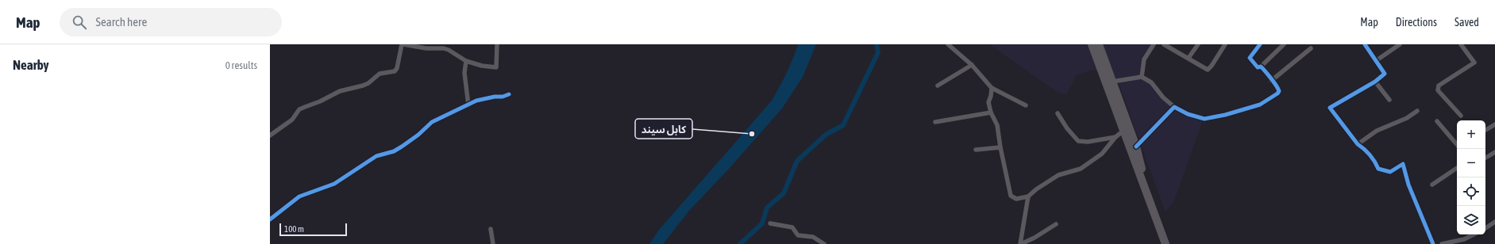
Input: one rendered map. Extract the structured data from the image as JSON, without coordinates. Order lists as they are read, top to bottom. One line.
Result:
{"places":["کابل سيند"],"scale_bar":"100 m","page":{"header":"Map","search":"Search here","nav":["Map","Directions","Saved"],"heading":["Nearby","0 results"],"map_buttons":["+","−"],"scale":"100 m"}}
